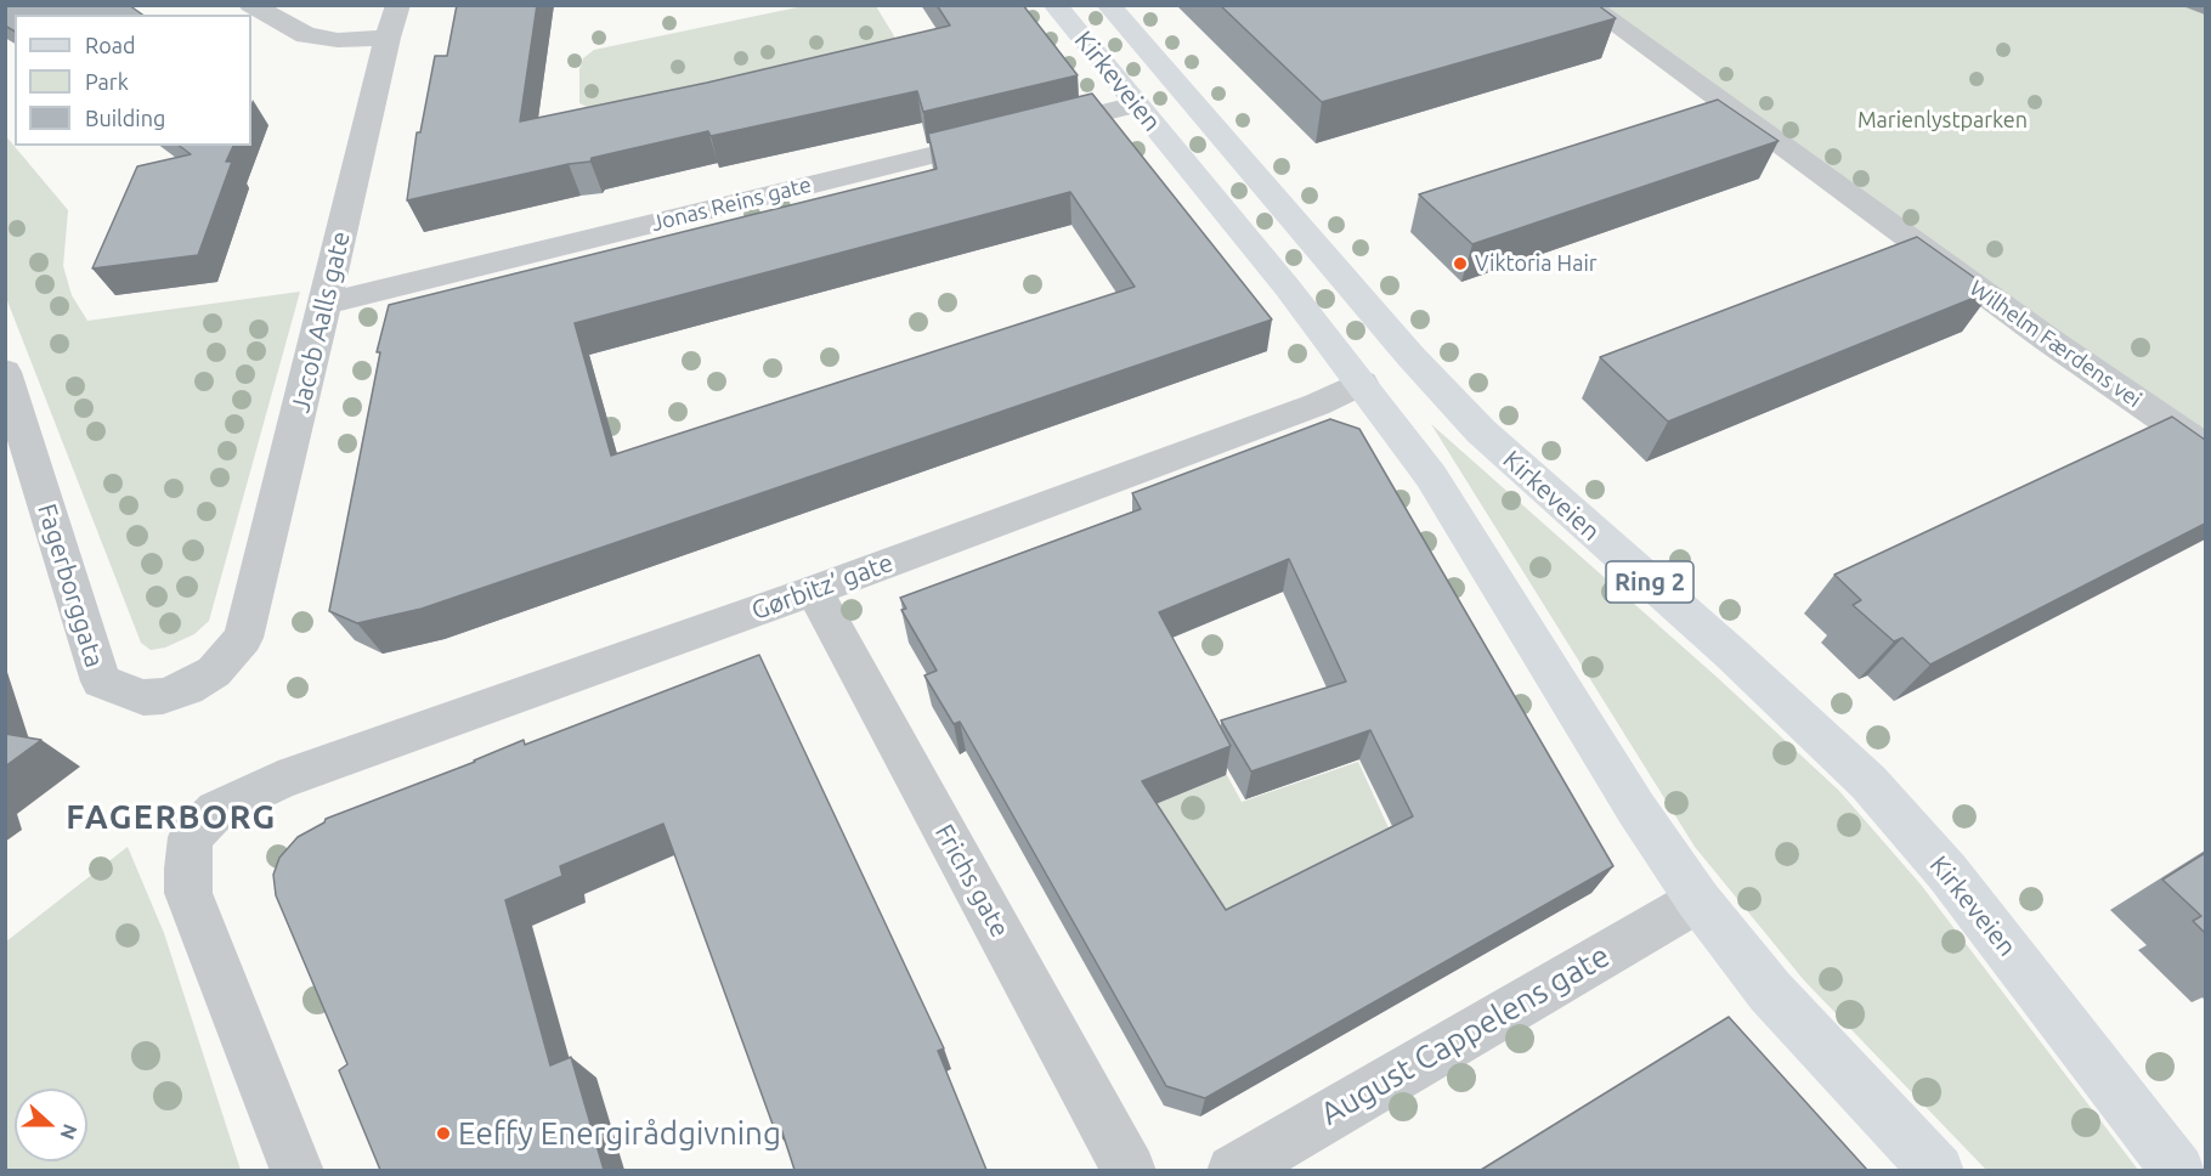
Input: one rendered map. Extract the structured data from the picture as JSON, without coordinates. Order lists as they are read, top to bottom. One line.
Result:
{"streets":{"main road":["Kirkeveien","Ring 2"],"street":["Jonas Reins gate","Jacob Aalls gate","Wilhelm Færdens vei","Fagerborggata","Gørbitz’ gate","Frichs gate","August Cappelens gate"]},"crossings":[["Kirkeveien","Jonas Reins gate"],["Kirkeveien","Gørbitz’ gate"],["Kirkeveien","August Cappelens gate"],["Jonas Reins gate","Jacob Aalls gate"],["Jacob Aalls gate","Fagerborggata"],["Gørbitz’ gate","Frichs gate"]],"districts":["FAGERBORG"],"parks":["Marienlystparken"],"places":["Viktoria Hair","Eeffy Energirådgivning"],"legend":["Road","Park","Building"],"north":"right"}
